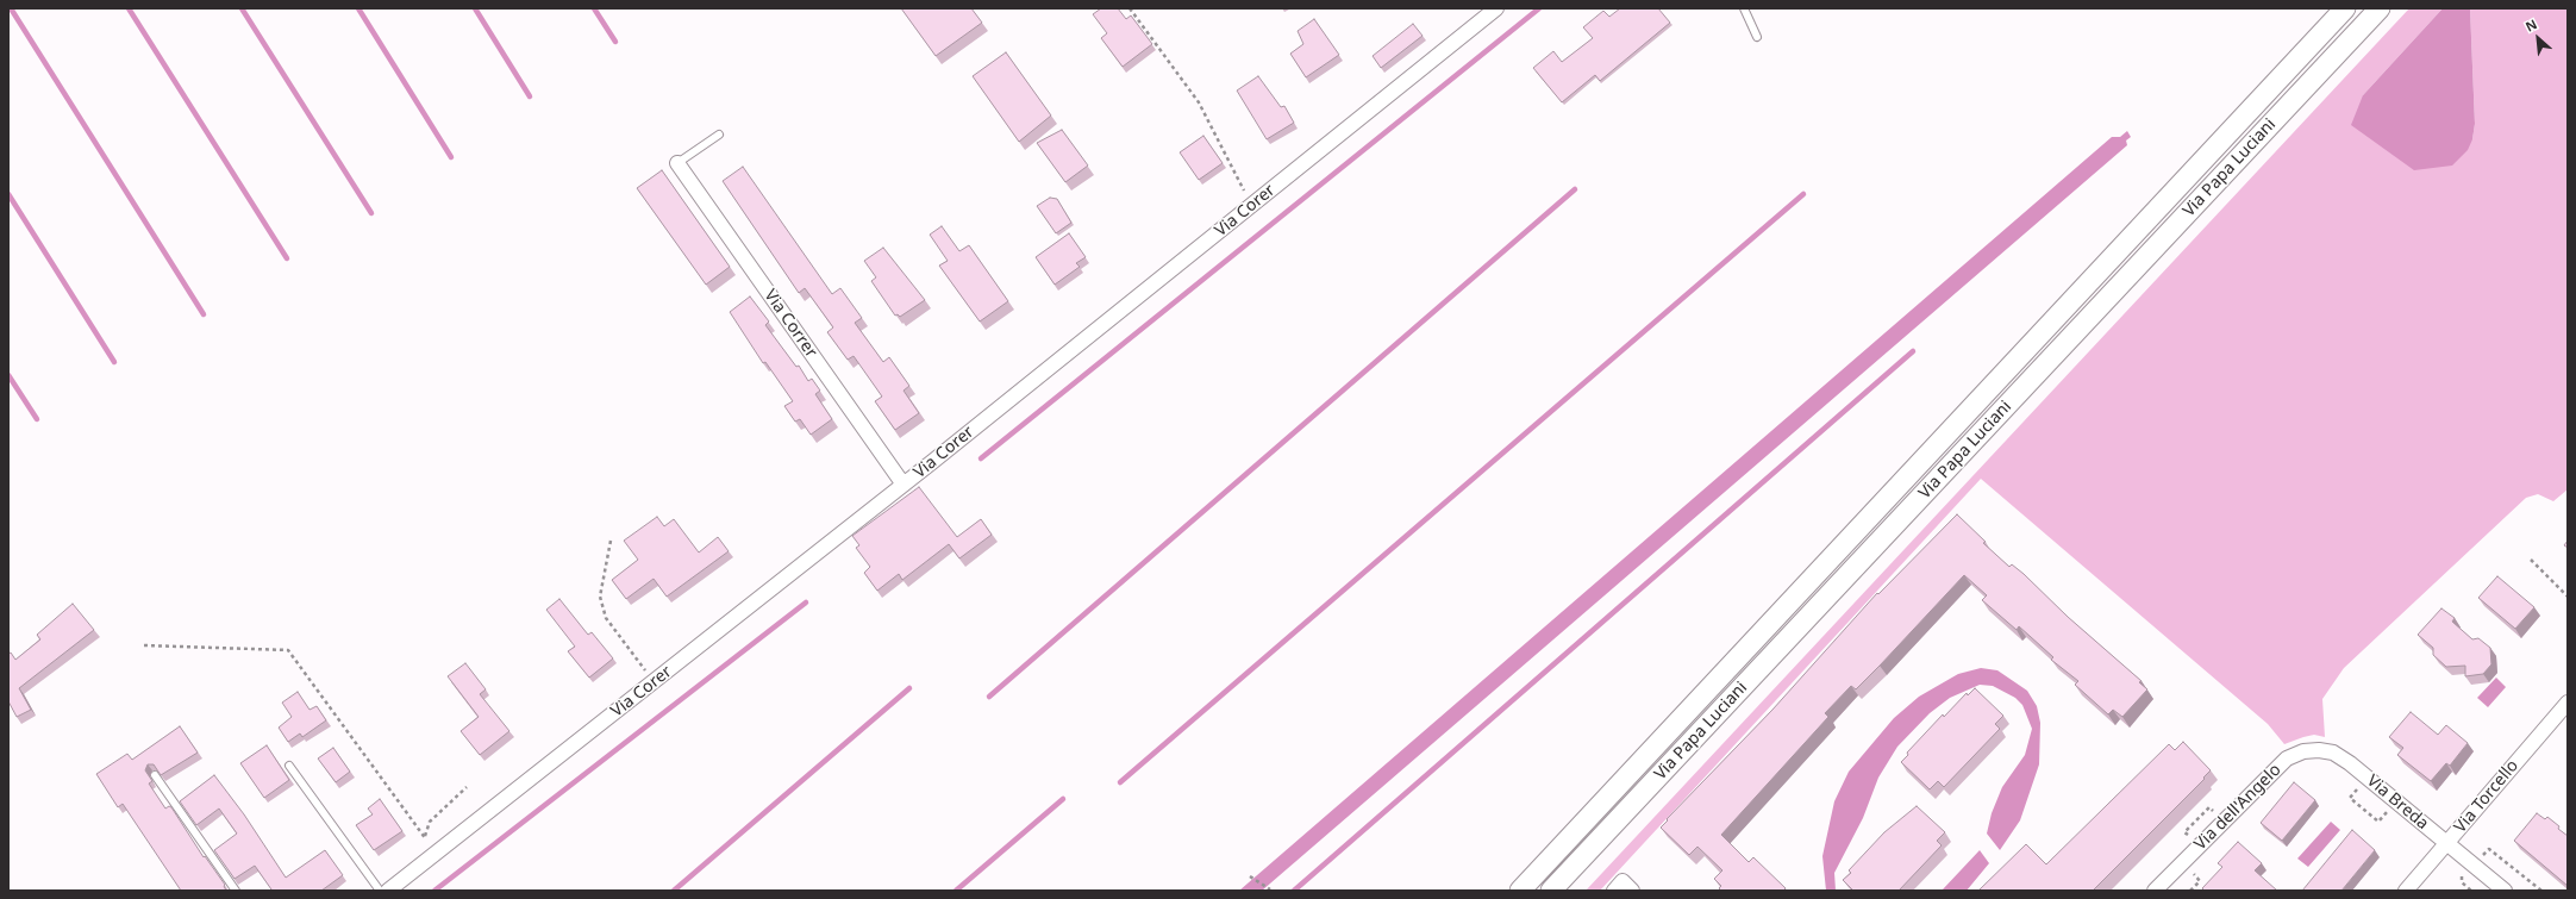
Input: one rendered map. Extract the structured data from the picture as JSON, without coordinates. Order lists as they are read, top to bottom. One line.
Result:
{"streets":{"main road":["Via Papa Luciani"],"street":["Via Corer","Via Correr","Via Torcello","Via Breda","Via dell'Angelo"]},"crossings":[["Via Corer","Via Correr"],["Via Torcello","Via Breda"],["Via Breda","Via dell'Angelo"]],"north":"top left"}
